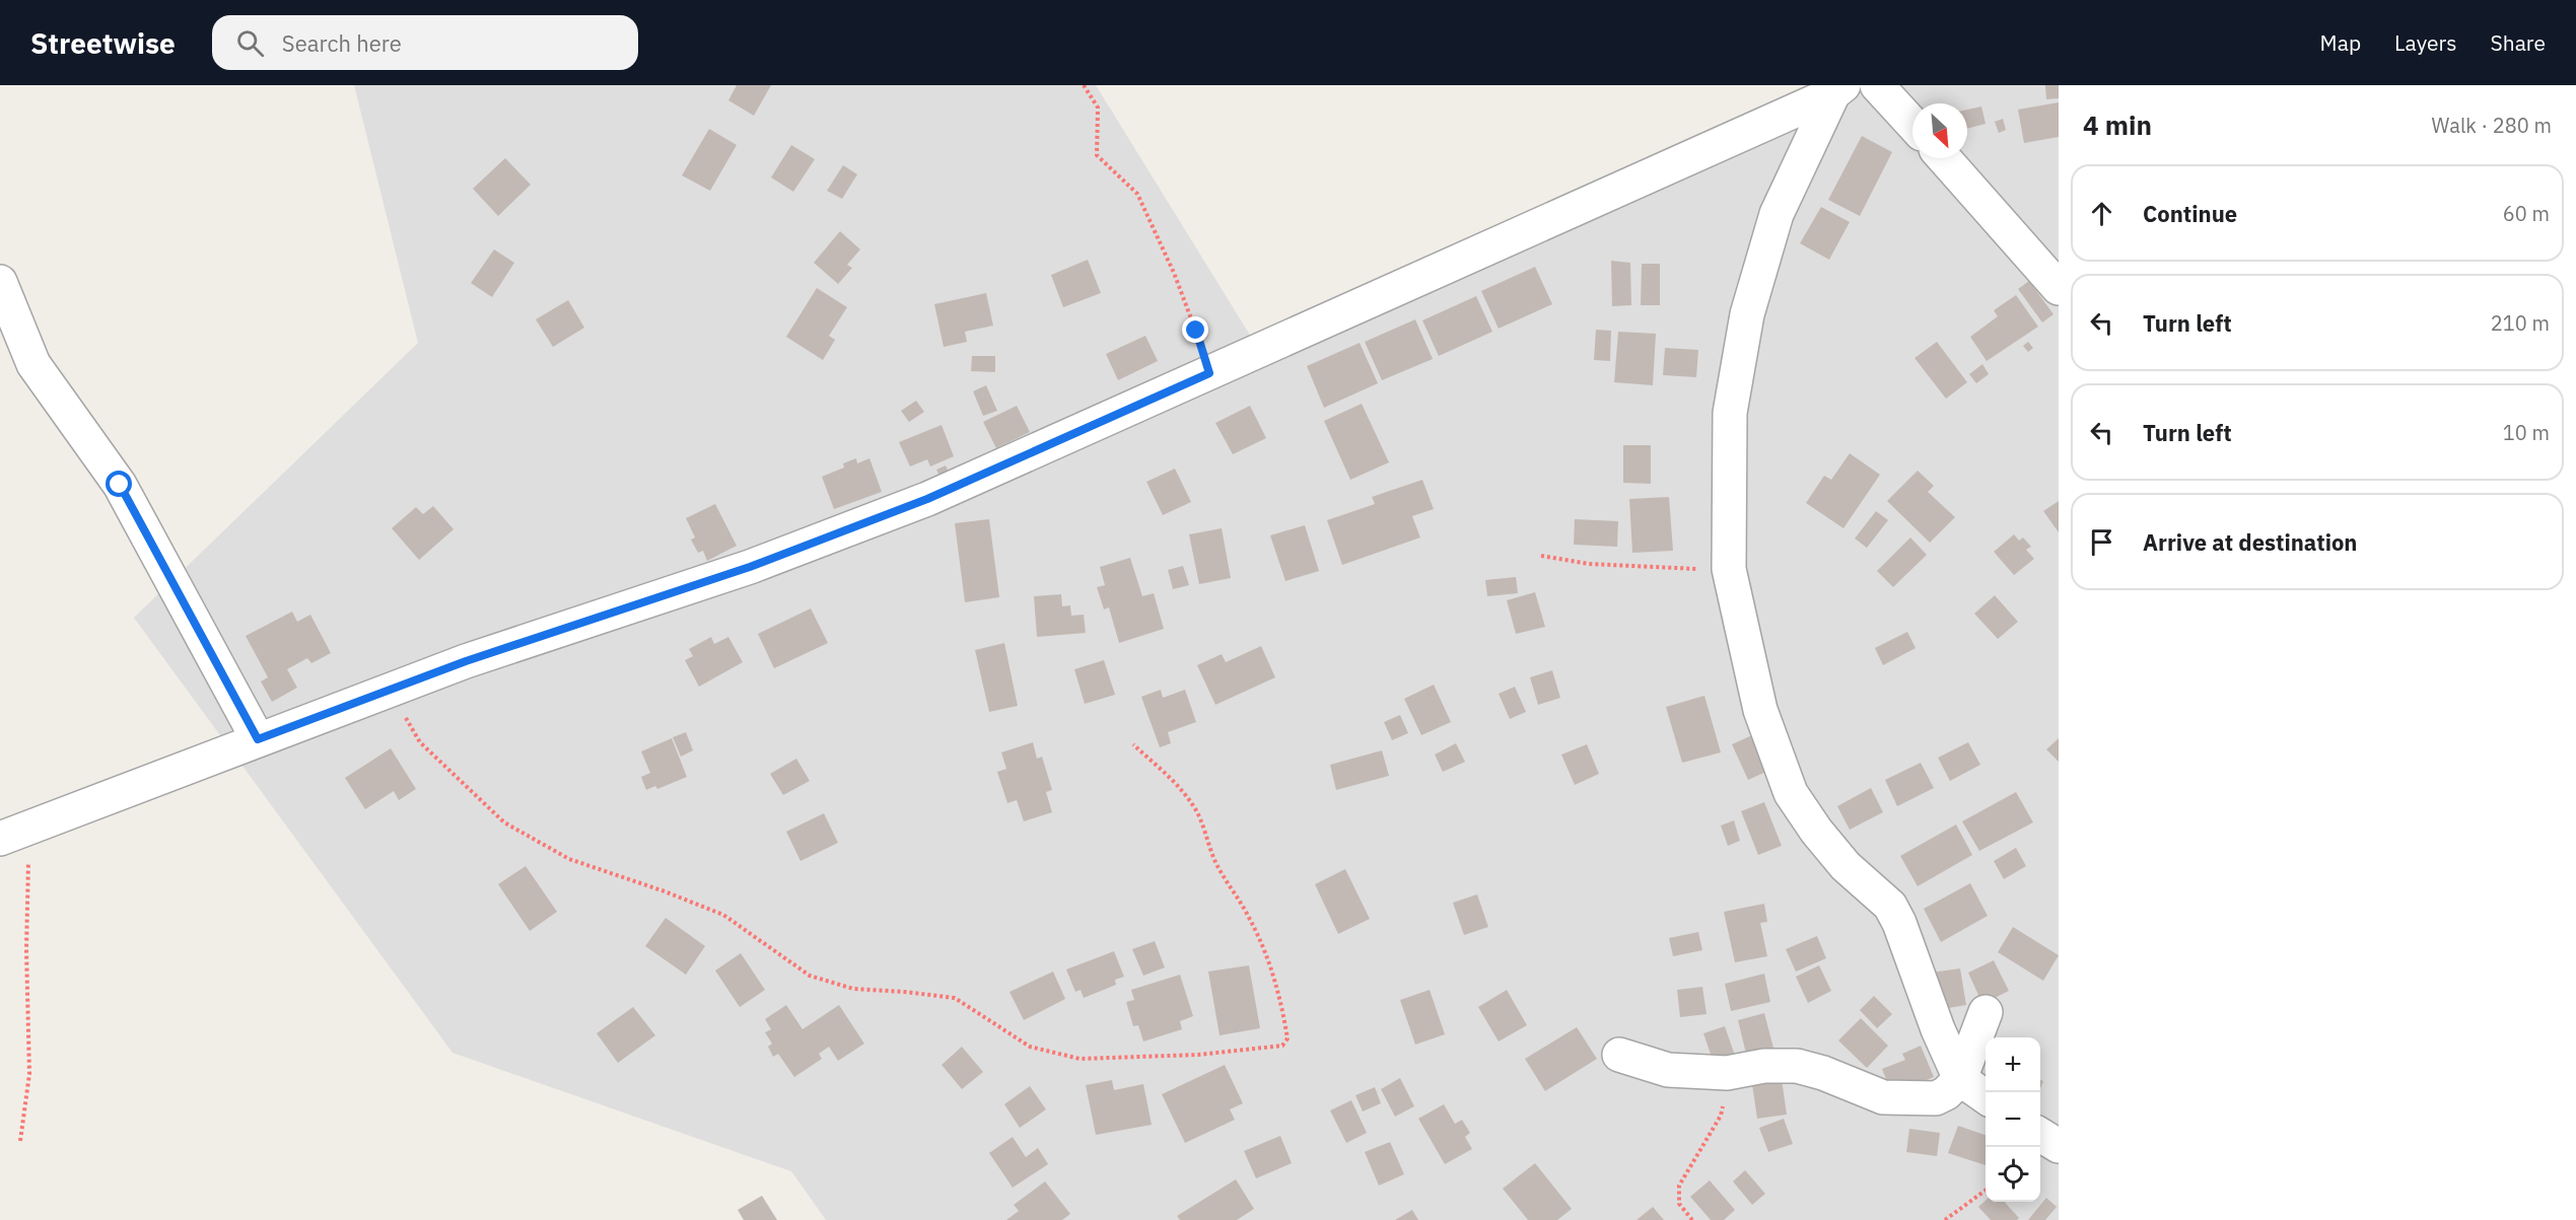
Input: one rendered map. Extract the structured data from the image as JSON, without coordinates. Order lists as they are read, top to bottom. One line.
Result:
{"north":"bottom right","page":{"header":"Streetwise","search":"Search here","nav":["Map","Layers","Share"],"heading":["4 min","Walk · 280 m"],"list":[["Continue","60 m"],["Turn left","210 m"],["Turn left","10 m"],"Arrive at destination"],"map_buttons":["+","−"]}}
